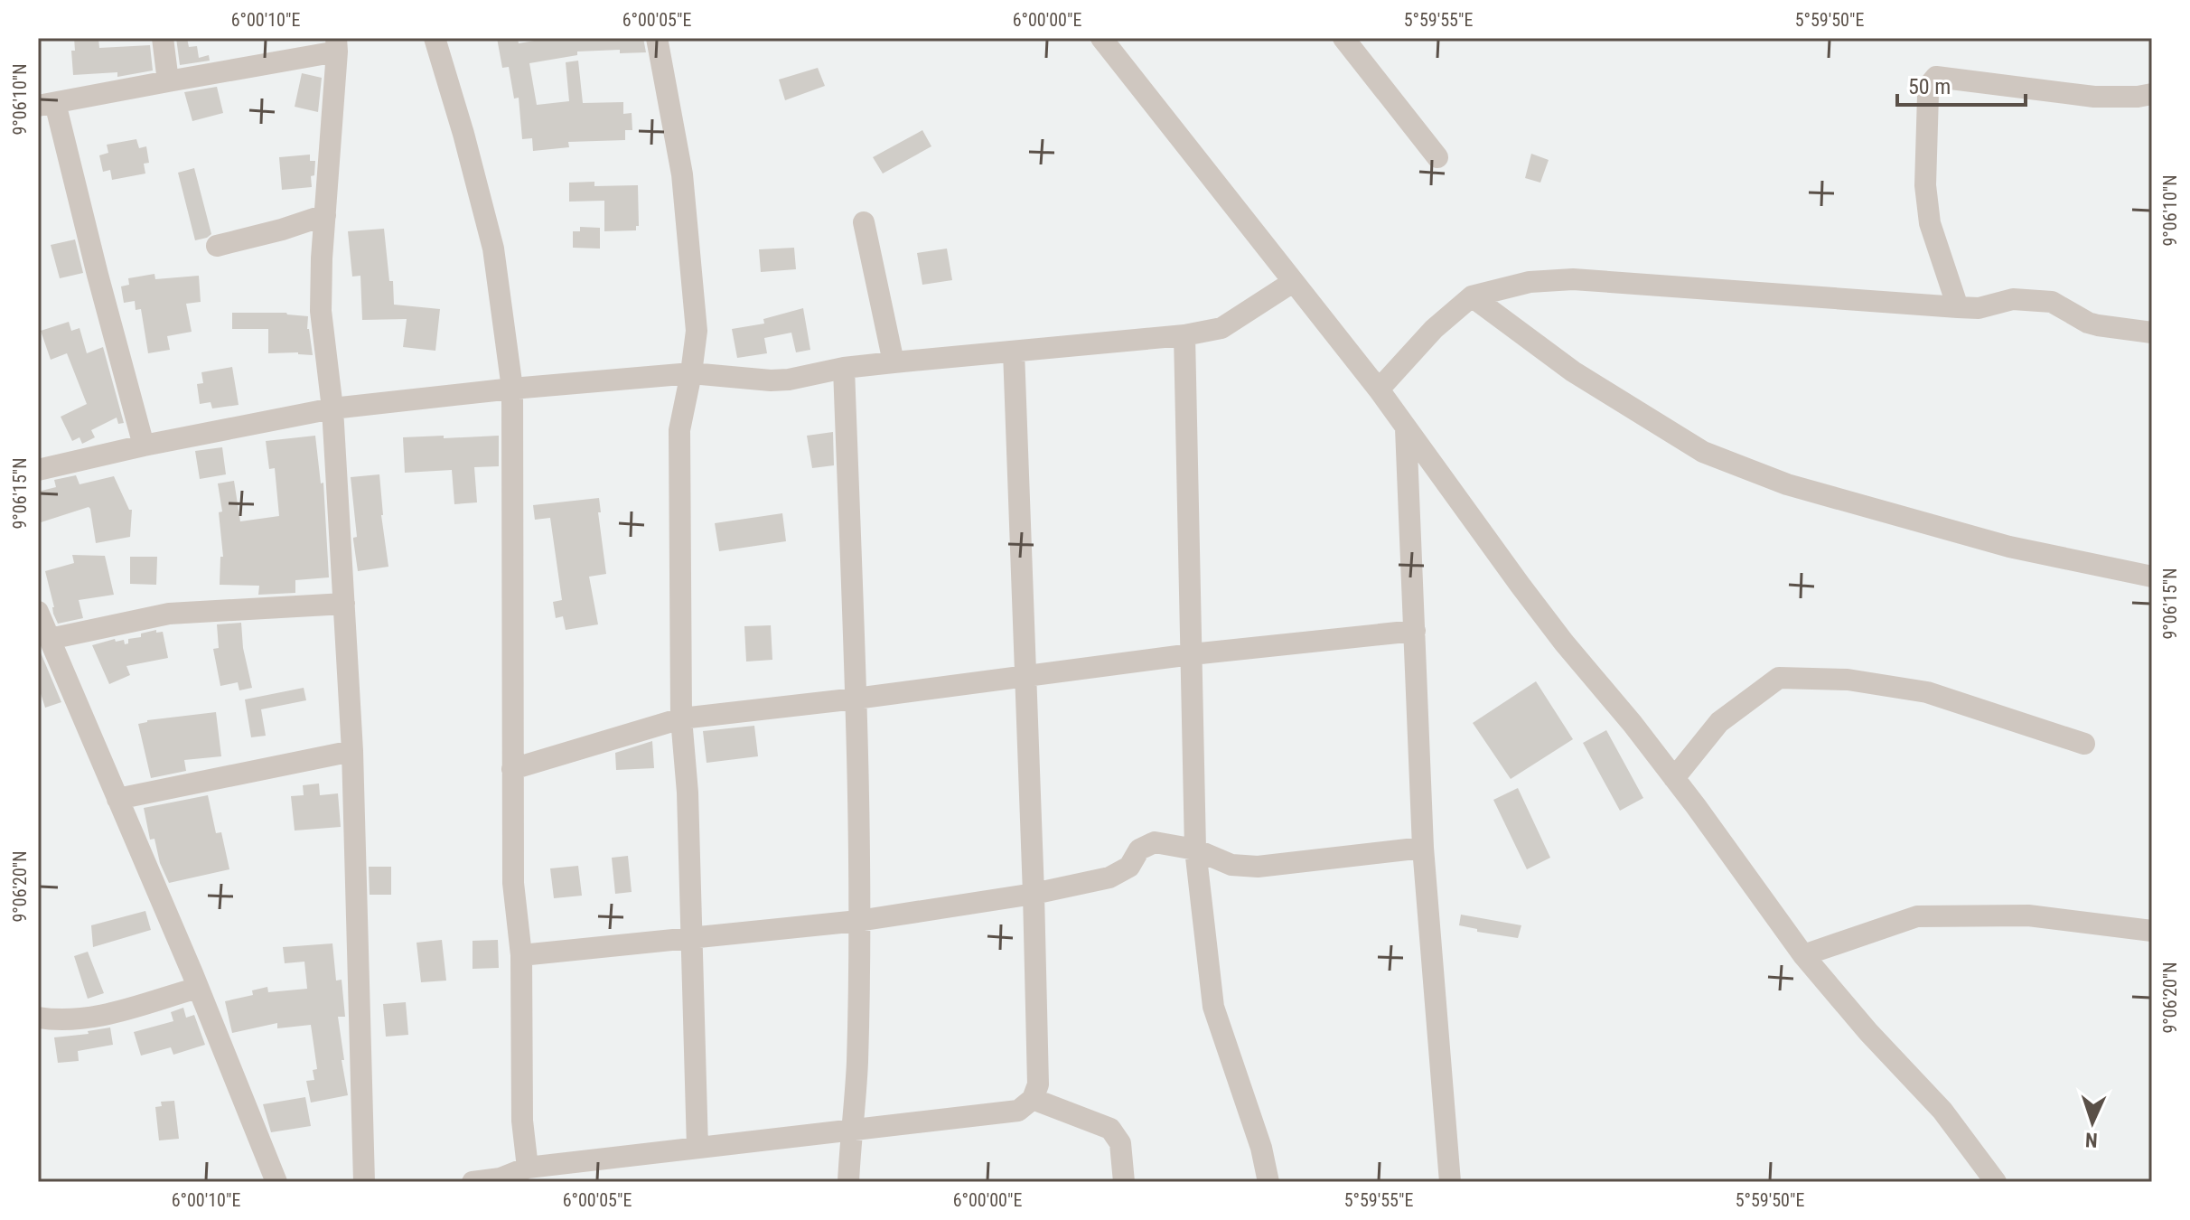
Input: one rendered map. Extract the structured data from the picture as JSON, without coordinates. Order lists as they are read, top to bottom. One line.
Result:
{"scale_bar":"50 m","north":"bottom","coordinates":["6°00'10\"E","6°00'05\"E","6°00'00\"E","5°59'55\"E","5°59'50\"E","9°06'10\"N","9°06'15\"N","9°06'20\"N"]}
